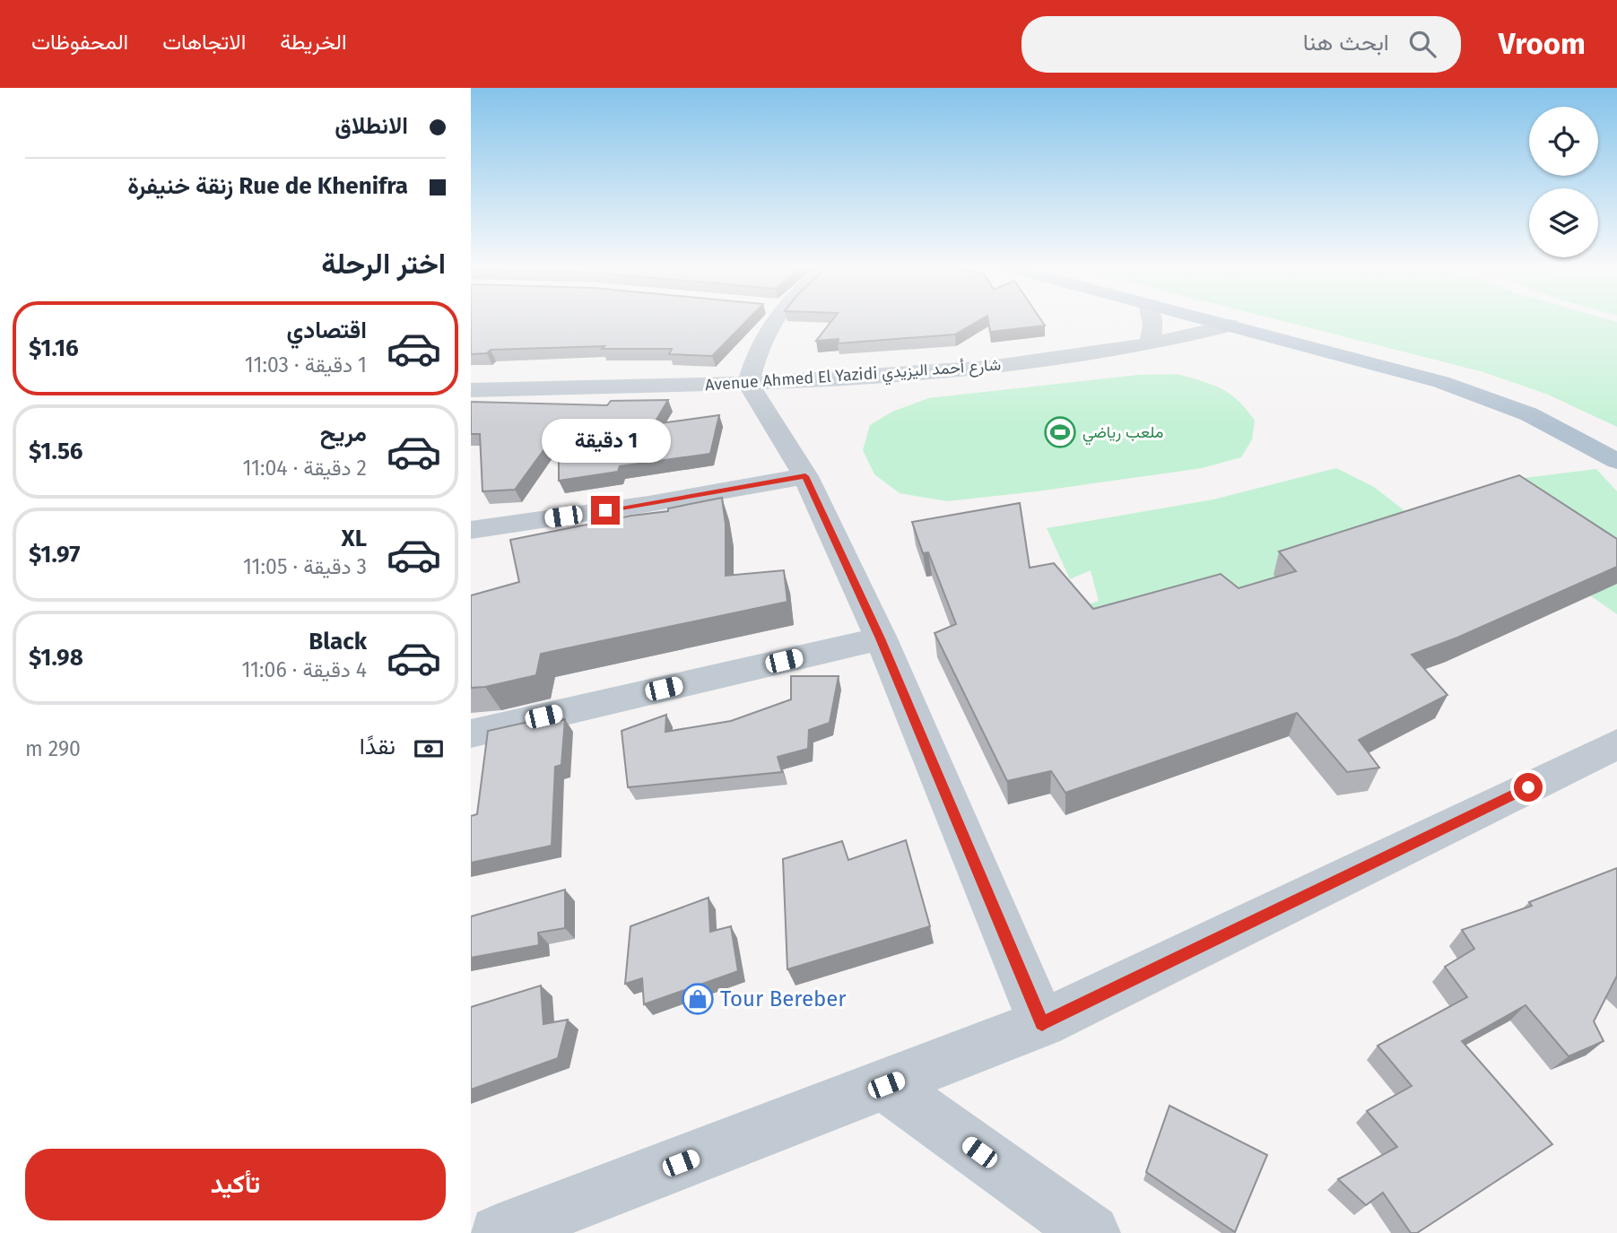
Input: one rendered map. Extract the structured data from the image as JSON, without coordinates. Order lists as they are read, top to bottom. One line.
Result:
{"streets":{"street":["Avenue Ahmed El Yazidi شارع أحمد اليزيدي"]},"places":{"sports":["ملعب رياضي"],"shop":["Tour Bereber"]},"page":{"header":"Vroom","search":"ابحث هنا","nav":["الخريطة","الاتجاهات","المحفوظات"],"banner":["الانطلاق","Rue de Khenifra زنقة خنيفرة"],"heading":"اختر الرحلة","list":[{"name":"اقتصادي","note":"1 دقيقة · 11:03","value":"$1.16"},{"name":"مريح","note":"2 دقيقة · 11:04","value":"$1.56"},{"name":"XL","note":"3 دقيقة · 11:05","value":"$1.97"},{"name":"Black","note":"4 دقيقة · 11:06","value":"$1.98"}],"bubble":"1 دقيقة","pay":["نقدًا","290 m"],"buttons":"تأكيد"}}
